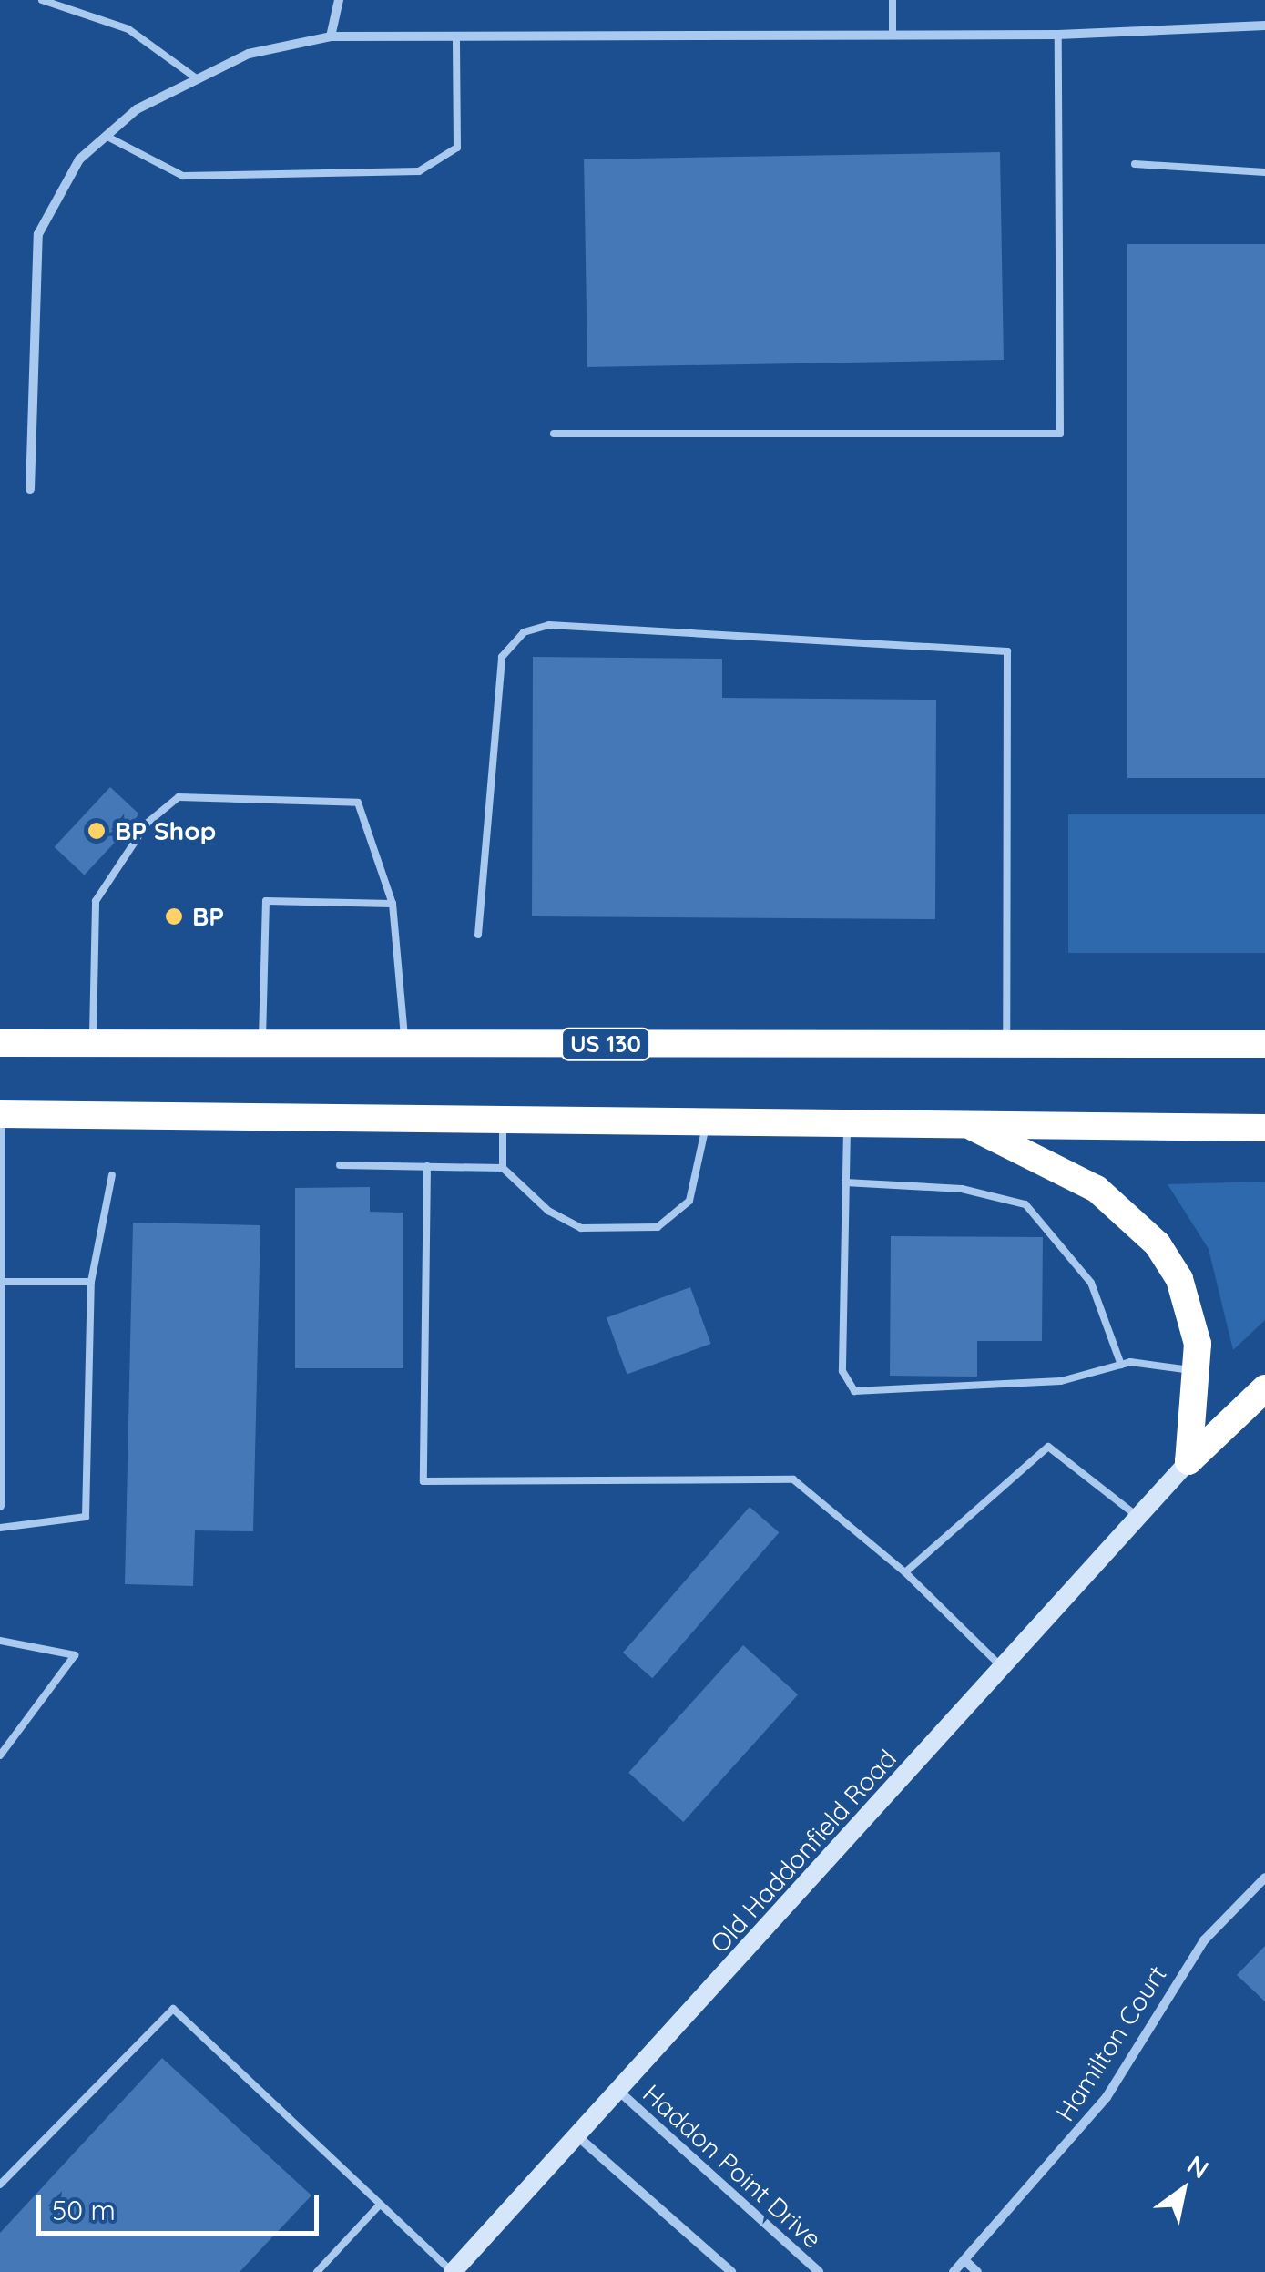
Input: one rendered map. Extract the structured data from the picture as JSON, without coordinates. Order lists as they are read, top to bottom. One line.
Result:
{"streets":{"highway":["US 130"],"street":["Old Haddonfield Road","Hamilton Court","Haddon Point Drive"]},"crossings":[["Old Haddonfield Road","Haddon Point Drive"]],"places":["BP Shop","BP"],"scale_bar":"50 m","north":"top right"}
